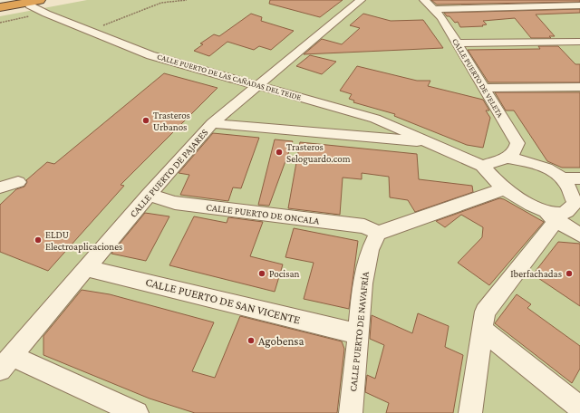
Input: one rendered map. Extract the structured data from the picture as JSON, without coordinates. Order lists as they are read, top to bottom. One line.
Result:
{"streets":{"street":["CALLE PUERTO DE LAS CAÑADAS DEL TEIDE","CALLE PUERTO DE VELETA","CALLE PUERTO DE PAJARES","CALLE PUERTO DE ONCALA","CALLE PUERTO DE SAN VICENTE","CALLE PUERTO DE NAVAFRÍA"]},"crossings":[["CALLE PUERTO DE LAS CAÑADAS DEL TEIDE","CALLE PUERTO DE PAJARES"],["CALLE PUERTO DE PAJARES","CALLE PUERTO DE ONCALA"],["CALLE PUERTO DE PAJARES","CALLE PUERTO DE SAN VICENTE"],["CALLE PUERTO DE ONCALA","CALLE PUERTO DE NAVAFRÍA"],["CALLE PUERTO DE SAN VICENTE","CALLE PUERTO DE NAVAFRÍA"]],"places":["Trasteros Urbanos","Trasteros Seloguardo.com","ELDU Electroaplicaciones","Pocisan","Iberfachadas","Agobensa"]}
